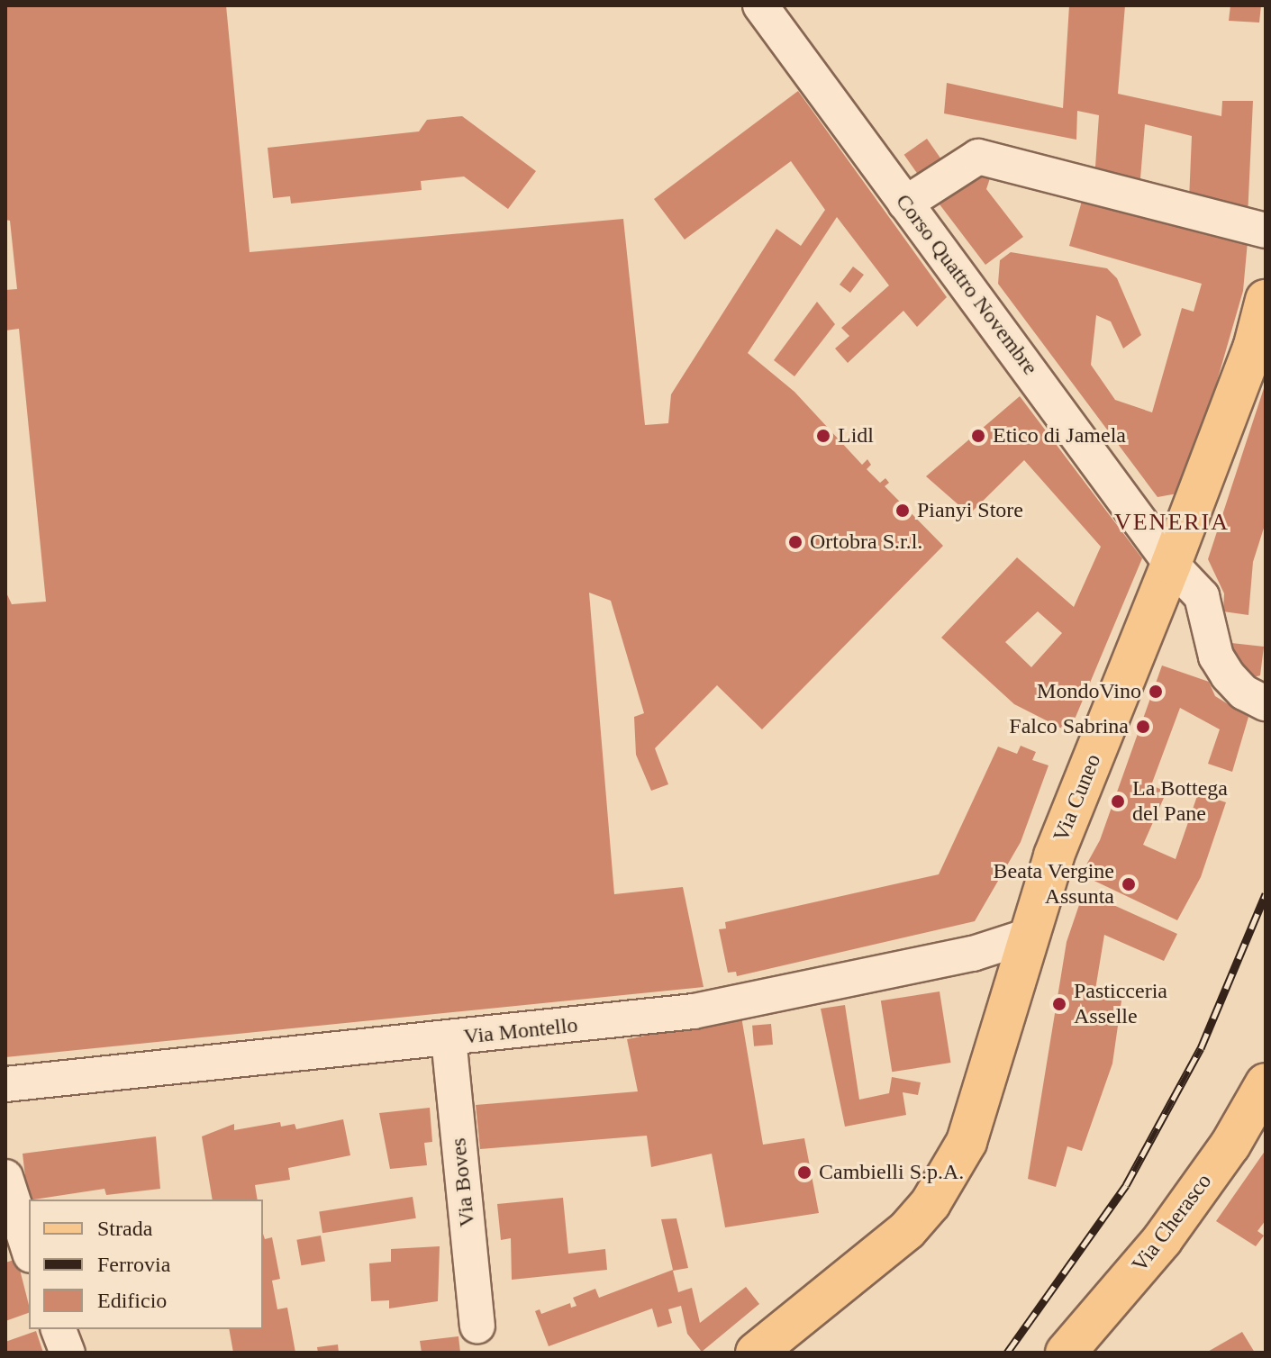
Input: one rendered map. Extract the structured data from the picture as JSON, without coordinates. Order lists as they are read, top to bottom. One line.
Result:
{"streets":{"main road":["Via Cuneo","Via Cherasco"],"street":["Corso Quattro Novembre","Via Montello","Via Boves"]},"crossings":[["Corso Quattro Novembre","Via Cuneo"],["Via Cuneo","Via Montello"],["Via Montello","Via Boves"]],"districts":["VENERIA"],"places":["Lidl","Etico di Jamela","Pianyi Store","Ortobra S.r.l.","MondoVino","Falco Sabrina","La Bottega del Pane","Beata Vergine Assunta","Pasticceria Asselle","Cambielli S.p.A."],"legend":["Strada","Ferrovia","Edificio"]}
